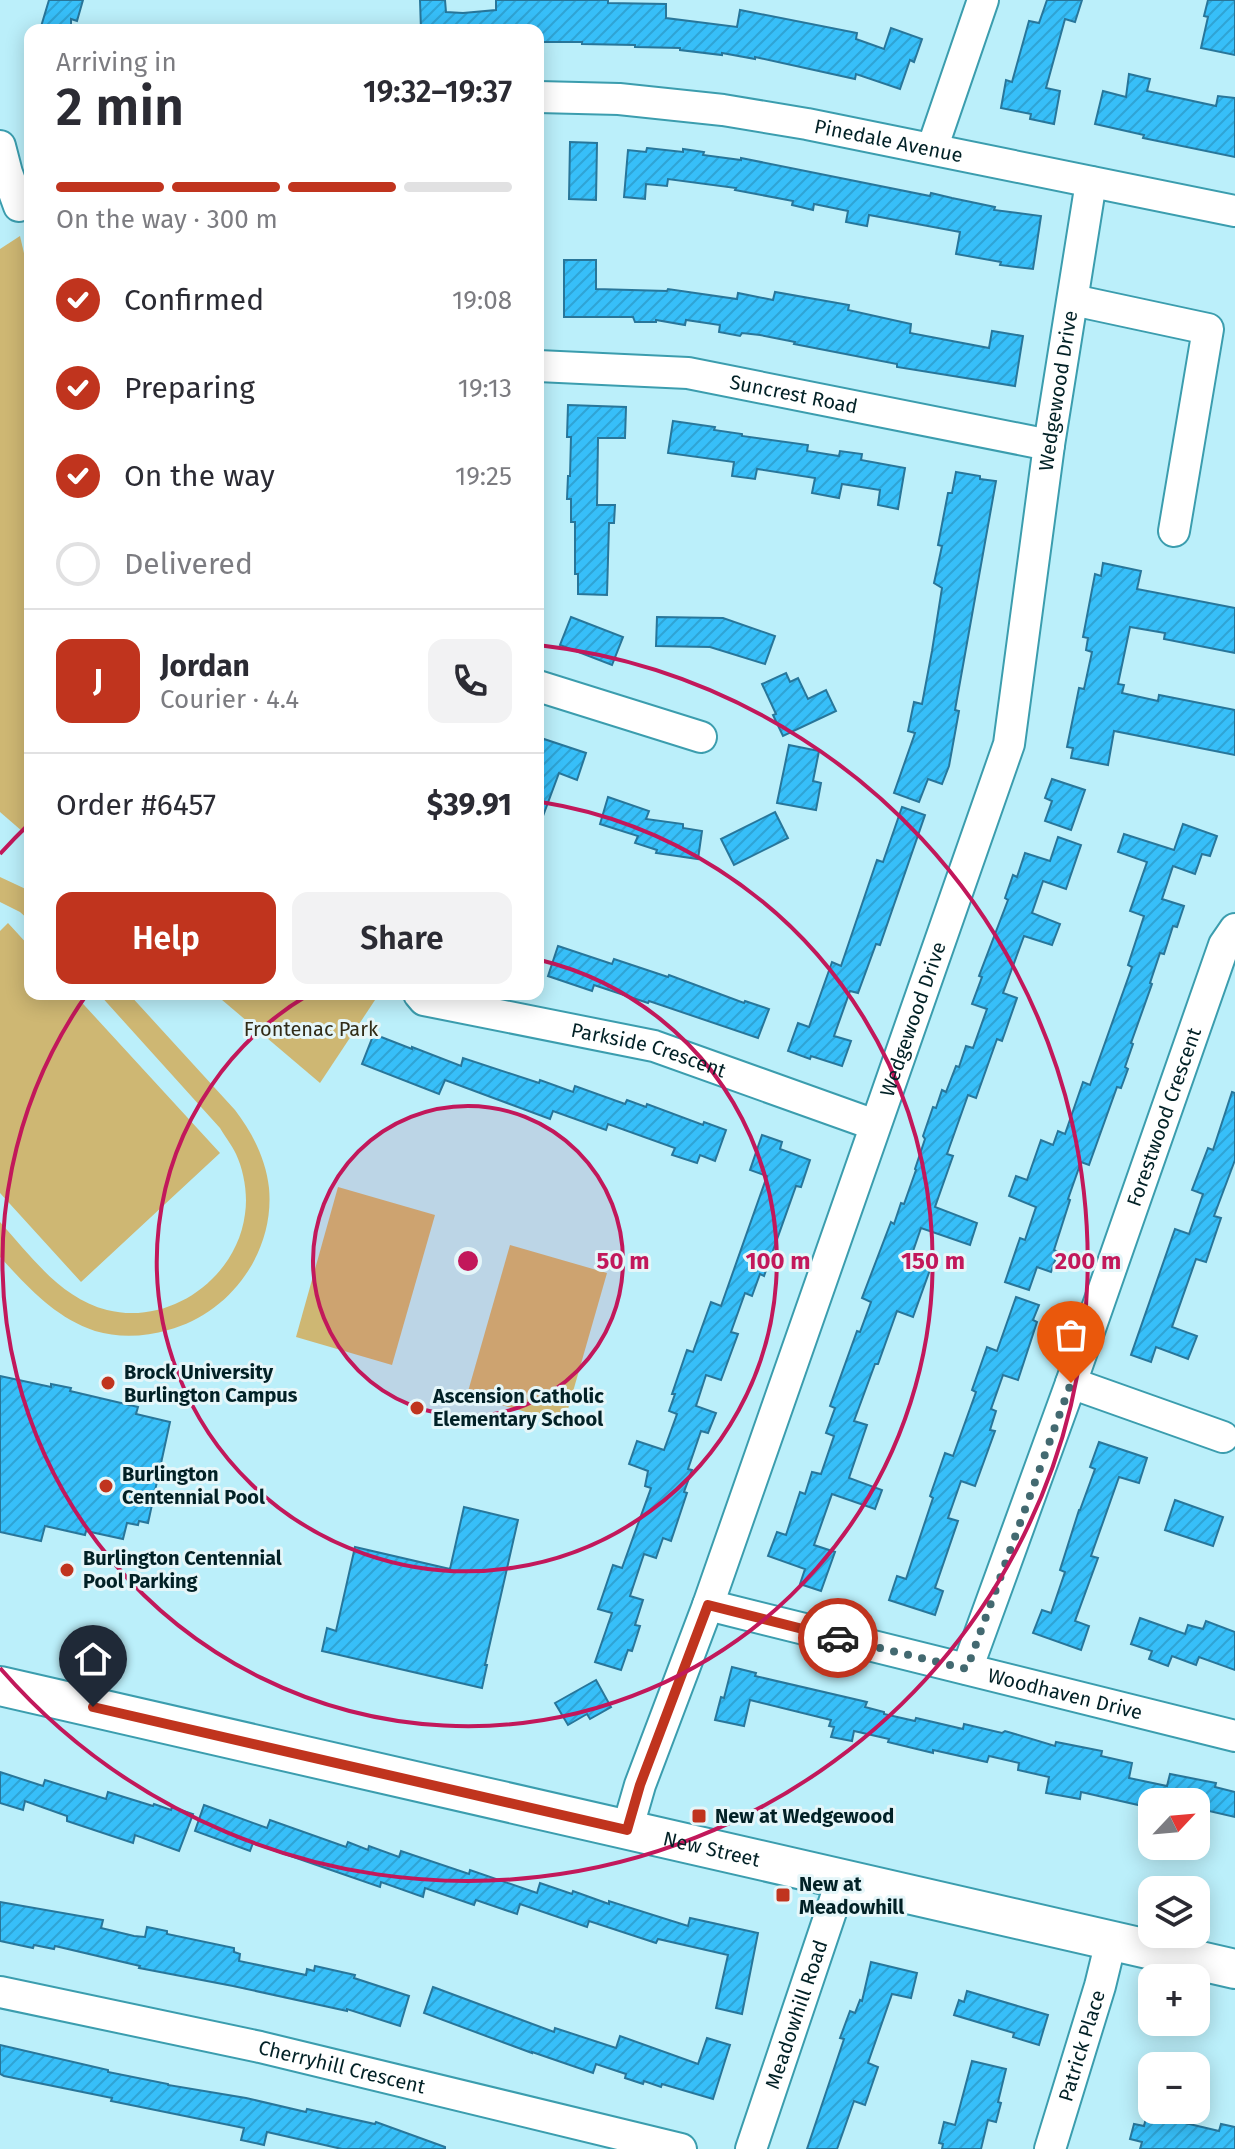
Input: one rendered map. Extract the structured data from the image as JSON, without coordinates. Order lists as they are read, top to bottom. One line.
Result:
{"streets":{"main road":["New Street"],"street":["Pinedale Avenue","Wedgewood Drive","Suncrest Road","Parkside Crescent","Forestwood Crescent","Woodhaven Drive","Meadowhill Road","Patrick Place","Cherryhill Crescent"]},"crossings":[["Pinedale Avenue","Wedgewood Drive"],["Wedgewood Drive","Suncrest Road"],["Wedgewood Drive","Parkside Crescent"],["Wedgewood Drive","Woodhaven Drive"],["Wedgewood Drive","New Street"],["Forestwood Crescent","Woodhaven Drive"],["New Street","Meadowhill Road"],["New Street","Patrick Place"]],"parks":["Frontenac Park"],"places":{"other":["Brock University Burlington Campus","Ascension Catholic Elementary School","Burlington Centennial Pool","Burlington Centennial Pool Parking"],"transit":["New at Wedgewood","New at Meadowhill"]},"north":"top right","page":{"heading":["2 min","Arriving in","19:32–19:37"],"panel":["Jordan","Courier · 4.4","Order #6457","$39.91"],"bar":"On the way · 300 m","list":[["Confirmed","19:08"],["Preparing","19:13"],["On the way","19:25"],"Delivered"],"round":"J","buttons":["Help","Share"],"map_buttons":["+","−"]},"rings":["50 m","100 m","150 m","200 m"]}
